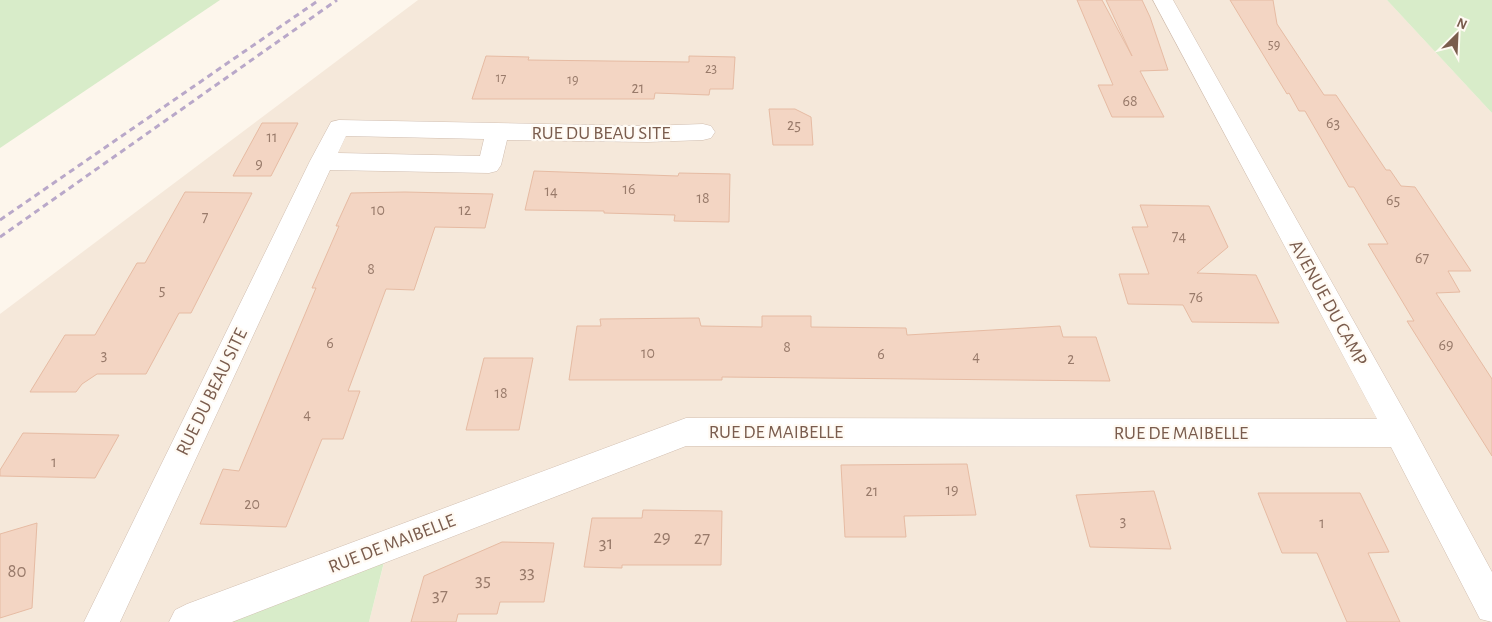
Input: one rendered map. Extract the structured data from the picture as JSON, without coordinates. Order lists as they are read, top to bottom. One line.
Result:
{"streets":{"street":["RUE DU BEAU SITE","AVENUE DU CAMP","RUE DE MAIBELLE"]},"crossings":[["AVENUE DU CAMP","RUE DE MAIBELLE"]],"house_numbers":["59","23","17","19","21","68","63","25","11","9","16","14","18","65","10","12","7","74","67","8","5","76","6","69","8","10","6","3","4","2","18","4","1","19","21","20","3","1","29","27","31","80","33","35","37"],"north":"top right"}
